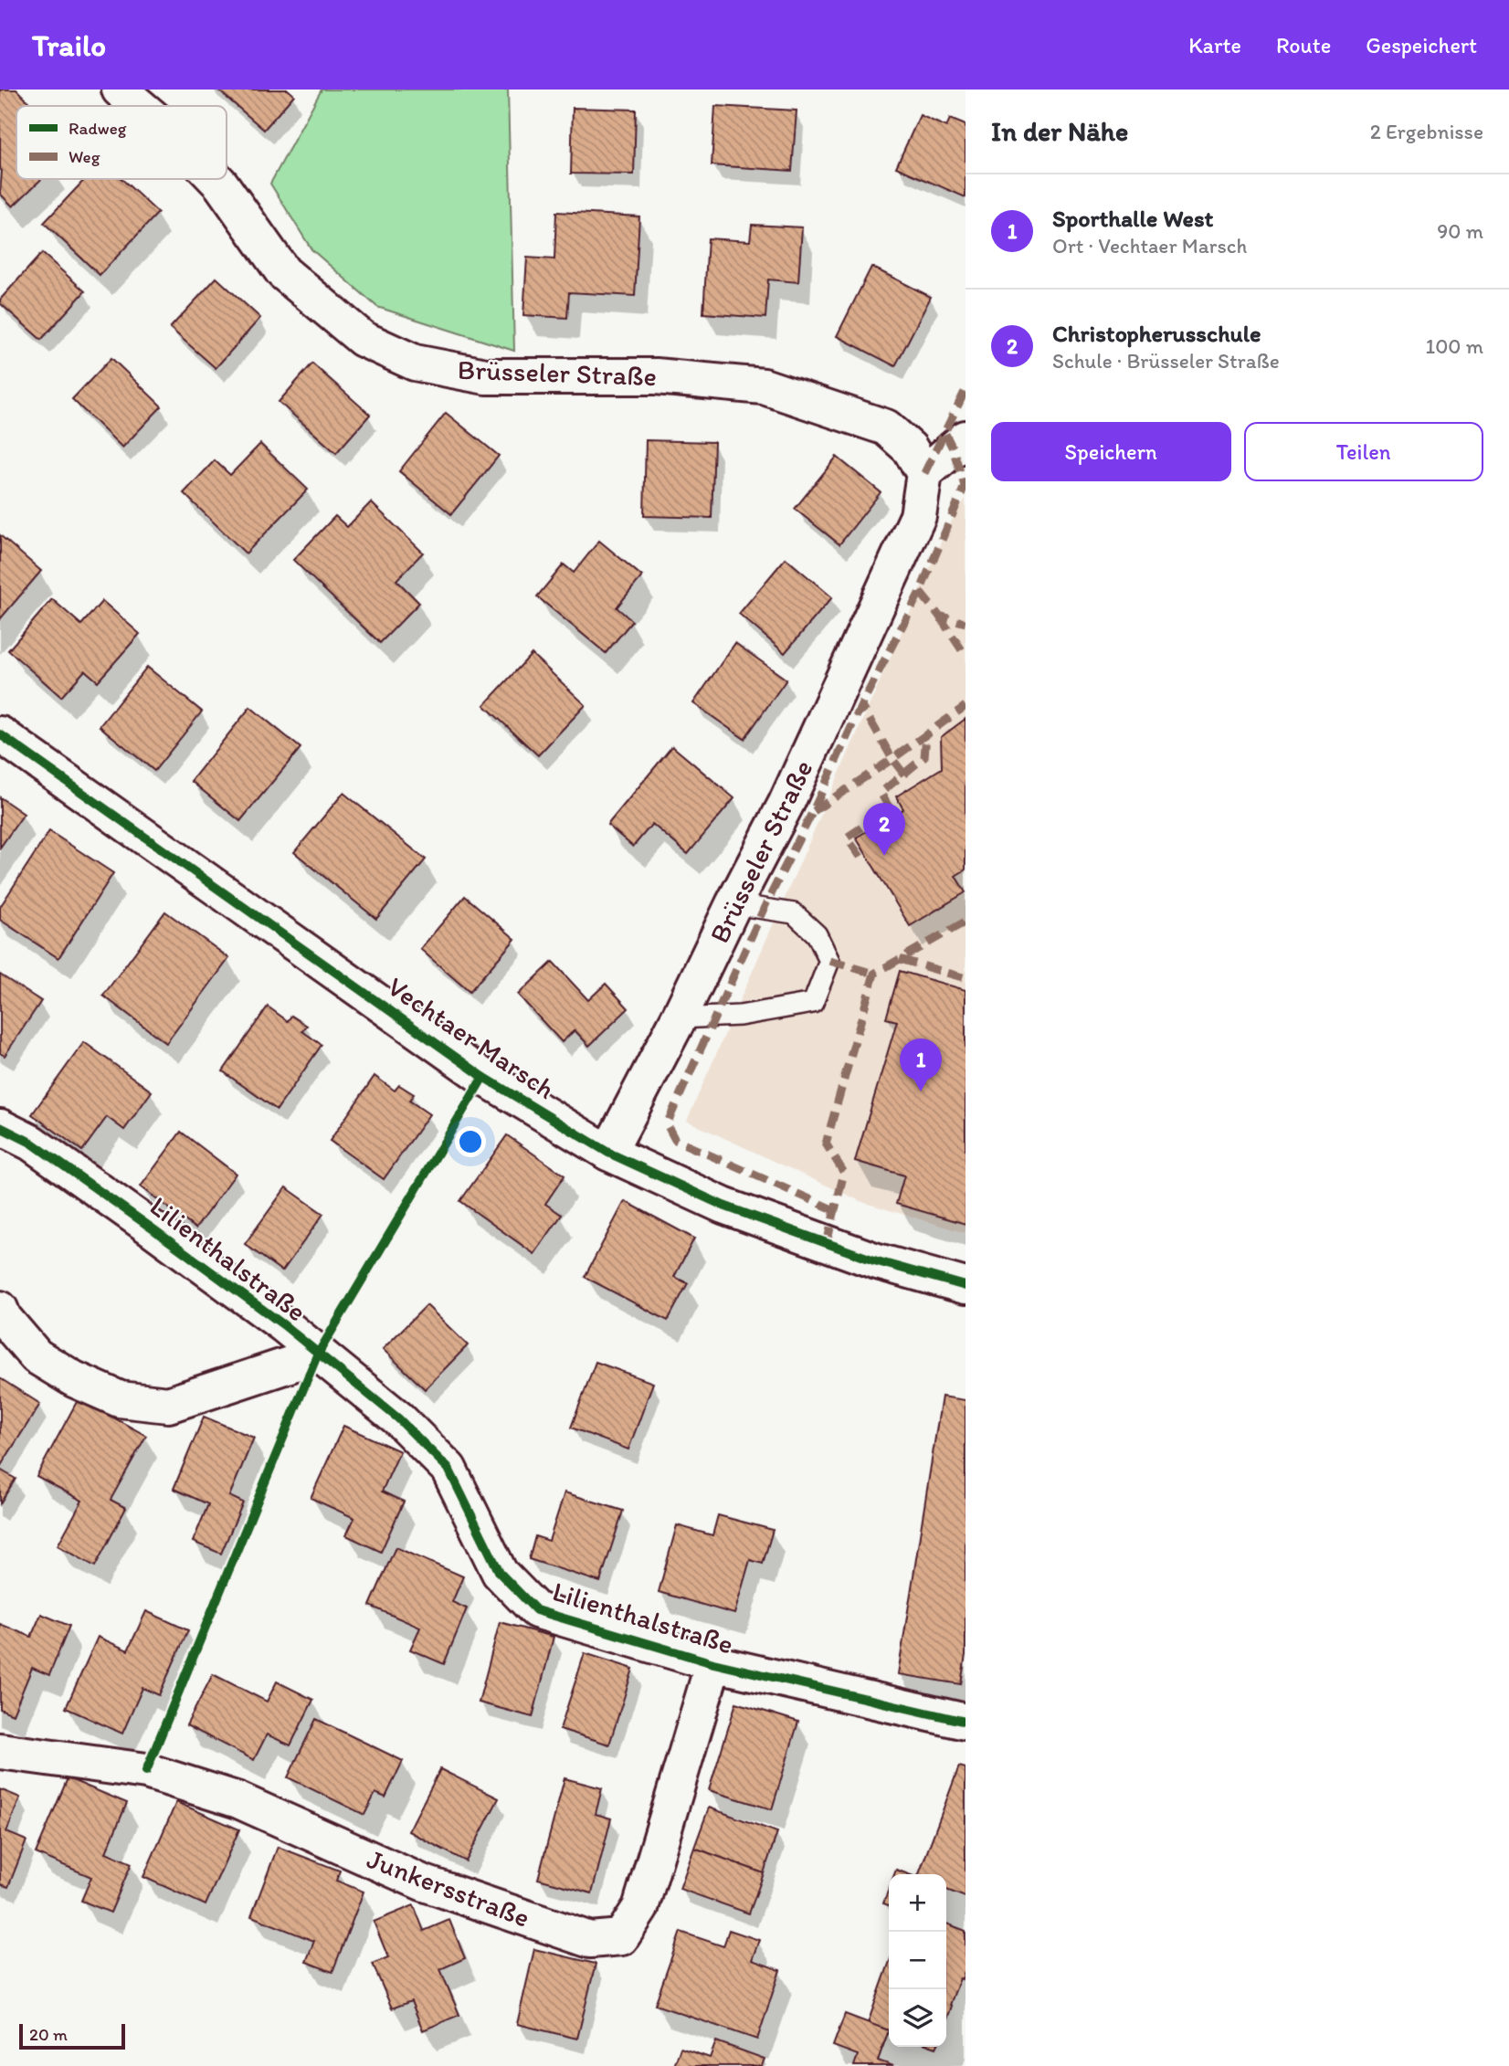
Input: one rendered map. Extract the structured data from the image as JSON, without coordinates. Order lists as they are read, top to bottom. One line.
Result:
{"streets":{"street":["Brüsseler Straße","Vechtaer Marsch","Lilienthalstraße","Junkersstraße"]},"crossings":[["Brüsseler Straße","Vechtaer Marsch"],["Lilienthalstraße","Junkersstraße"]],"legend":["Radweg","Weg"],"scale_bar":"20 m","page":{"header":"Trailo","nav":["Karte","Route","Gespeichert"],"heading":["In der Nähe","2 Ergebnisse"],"list":[{"mark":"1","name":"Sporthalle West","note":"Ort · Vechtaer Marsch","value":"90 m"},{"mark":"2","name":"Christopherusschule","note":"Schule · Brüsseler Straße","value":"100 m"}],"buttons":["Speichern","Teilen"],"pins":["2","1"],"map_buttons":["+","−"],"scale":"20 m"}}
